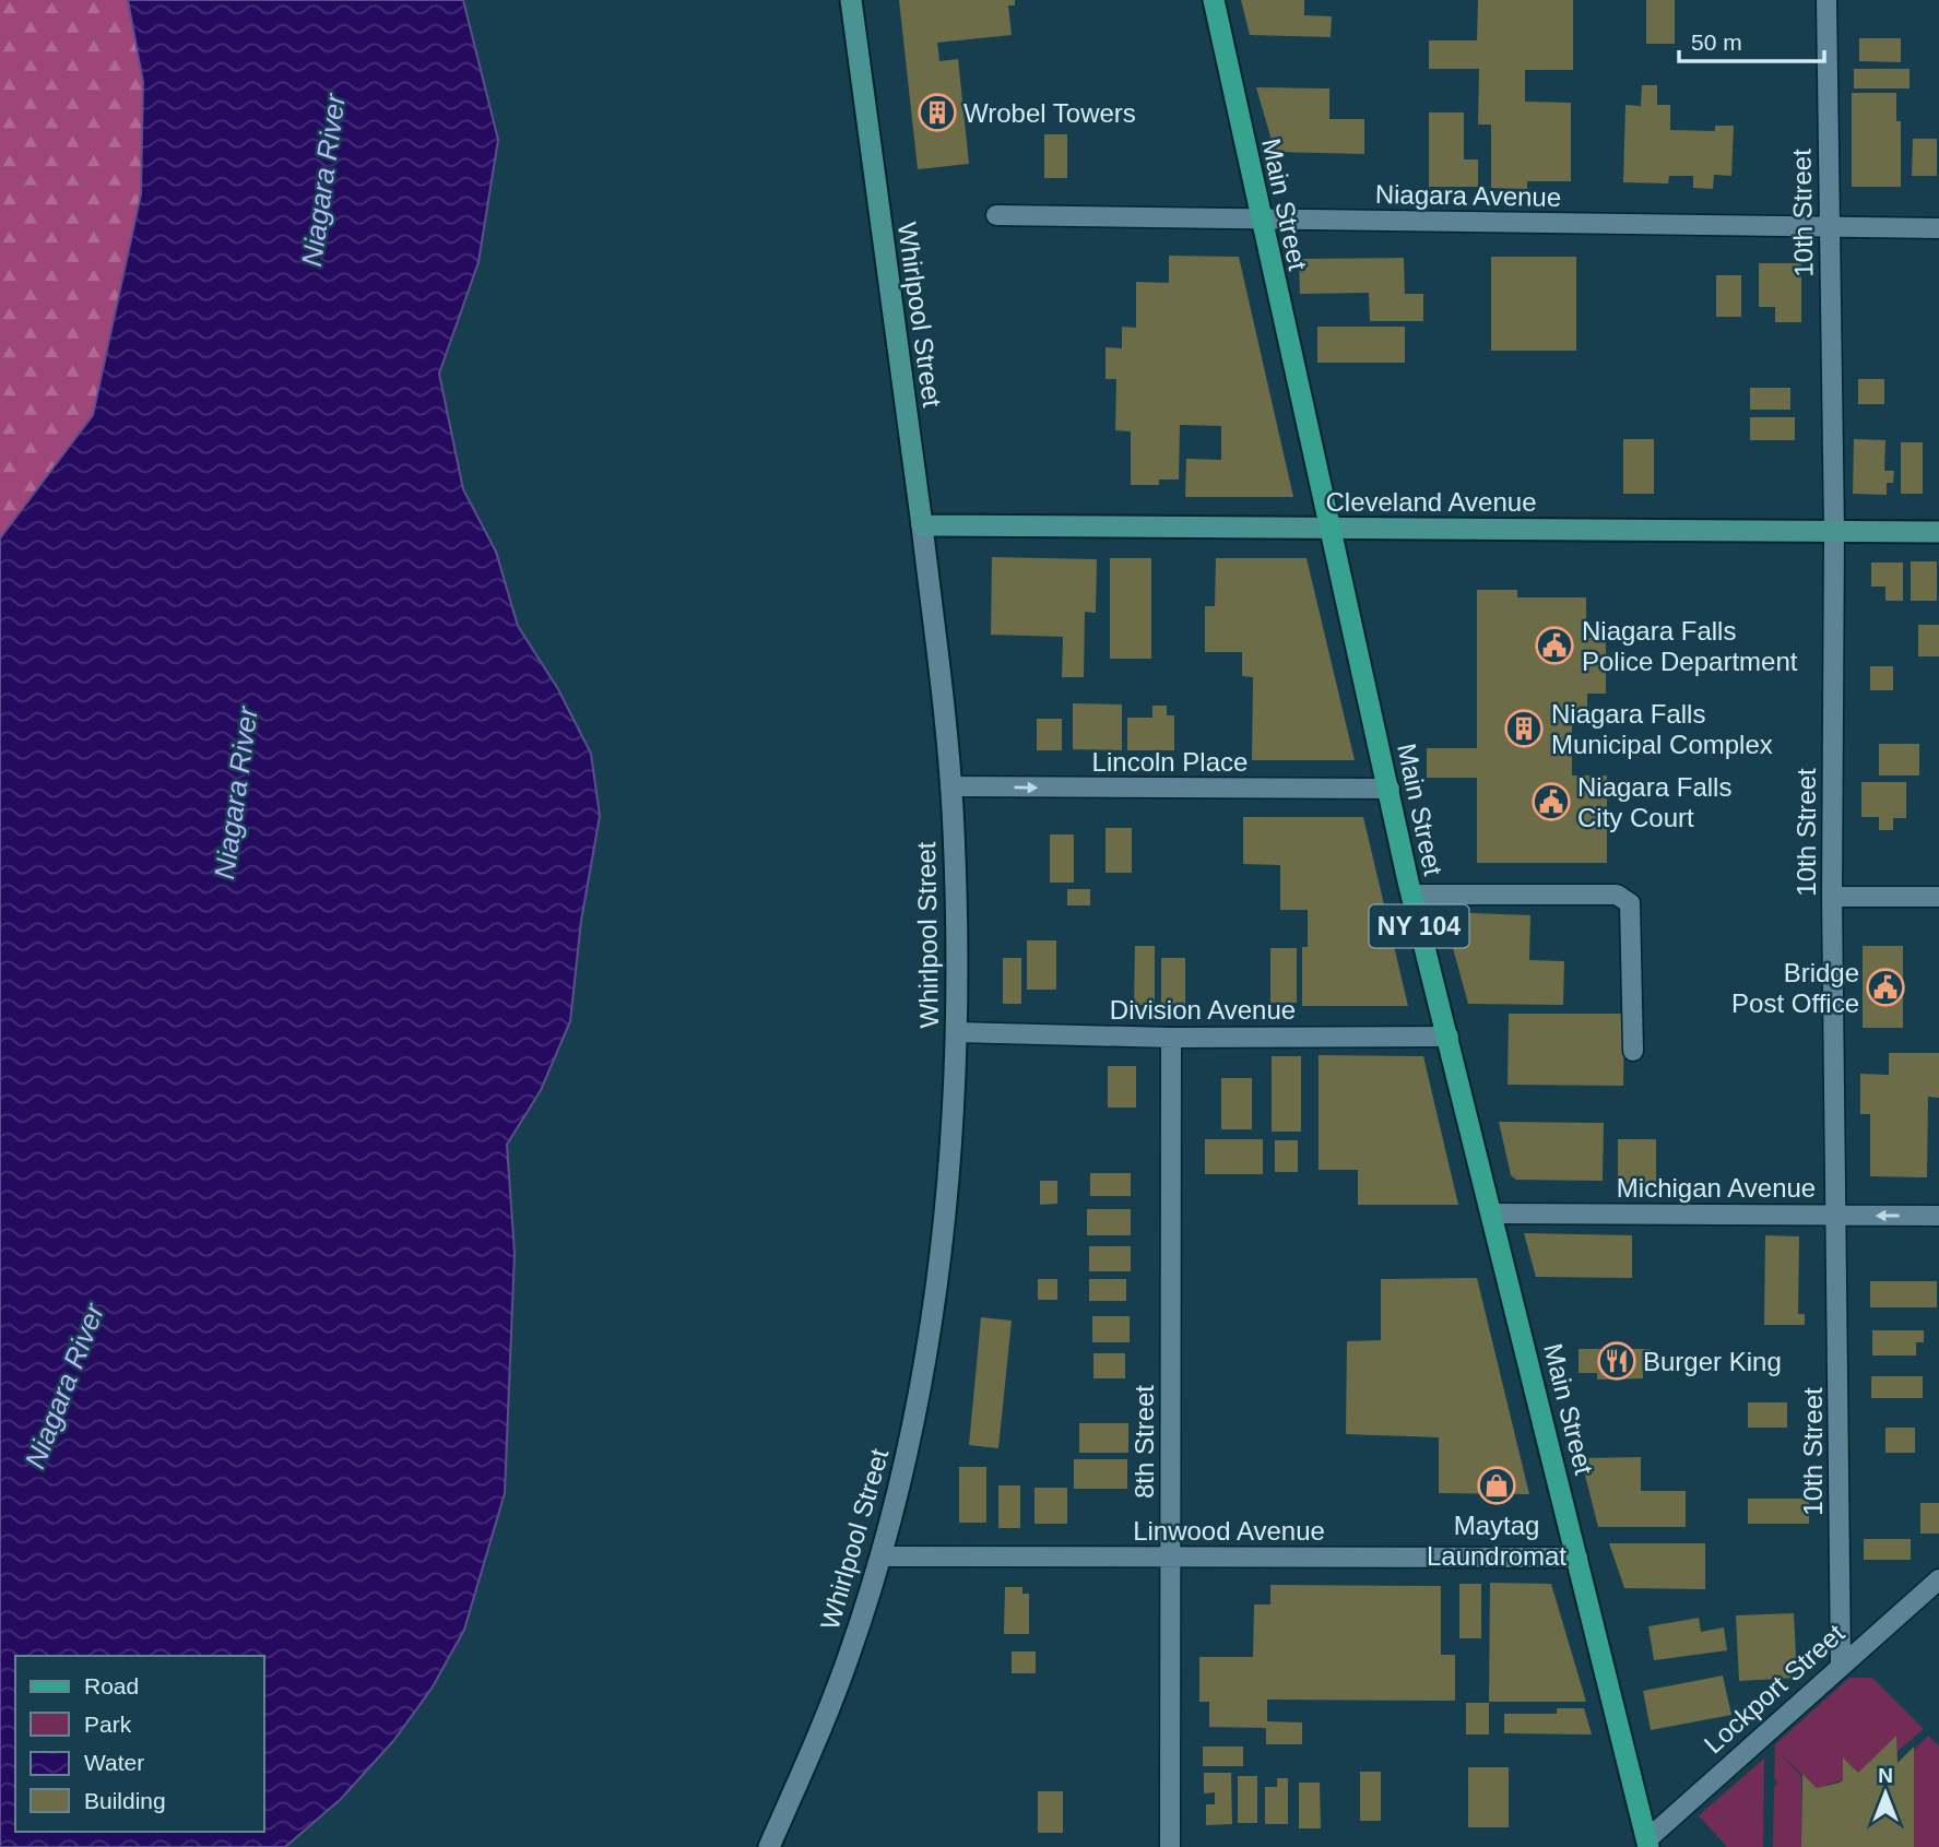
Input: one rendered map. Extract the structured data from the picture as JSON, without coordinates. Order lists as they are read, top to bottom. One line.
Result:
{"streets":{"main road":["Main Street","Whirlpool Street","Cleveland Avenue","NY 104"],"street":["Niagara Avenue","10th Street","Lincoln Place","Division Avenue","Michigan Avenue","8th Street","Linwood Avenue","Lockport Street"]},"crossings":[["Niagara Avenue","Main Street"],["Niagara Avenue","10th Street"],["Main Street","Cleveland Avenue"],["Main Street","Lincoln Place"],["Main Street","Division Avenue"],["Main Street","Michigan Avenue"],["Main Street","Linwood Avenue"],["Main Street","Lockport Street"],["10th Street","Cleveland Avenue"],["10th Street","Michigan Avenue"],["10th Street","Lockport Street"],["Whirlpool Street","Cleveland Avenue"],["Whirlpool Street","Lincoln Place"],["Whirlpool Street","Division Avenue"],["Whirlpool Street","Linwood Avenue"],["Division Avenue","8th Street"],["8th Street","Linwood Avenue"]],"one_way":["Lincoln Place"],"water":["Niagara River"],"places":{"building":["Wrobel Towers","Niagara Falls Municipal Complex"],"public building":["Niagara Falls Police Department","Niagara Falls City Court","Bridge Post Office"],"restaurant":["Burger King"],"shop":["Maytag Laundromat"]},"legend":["Road","Park","Water","Building"],"scale_bar":"50 m","north":"top"}
